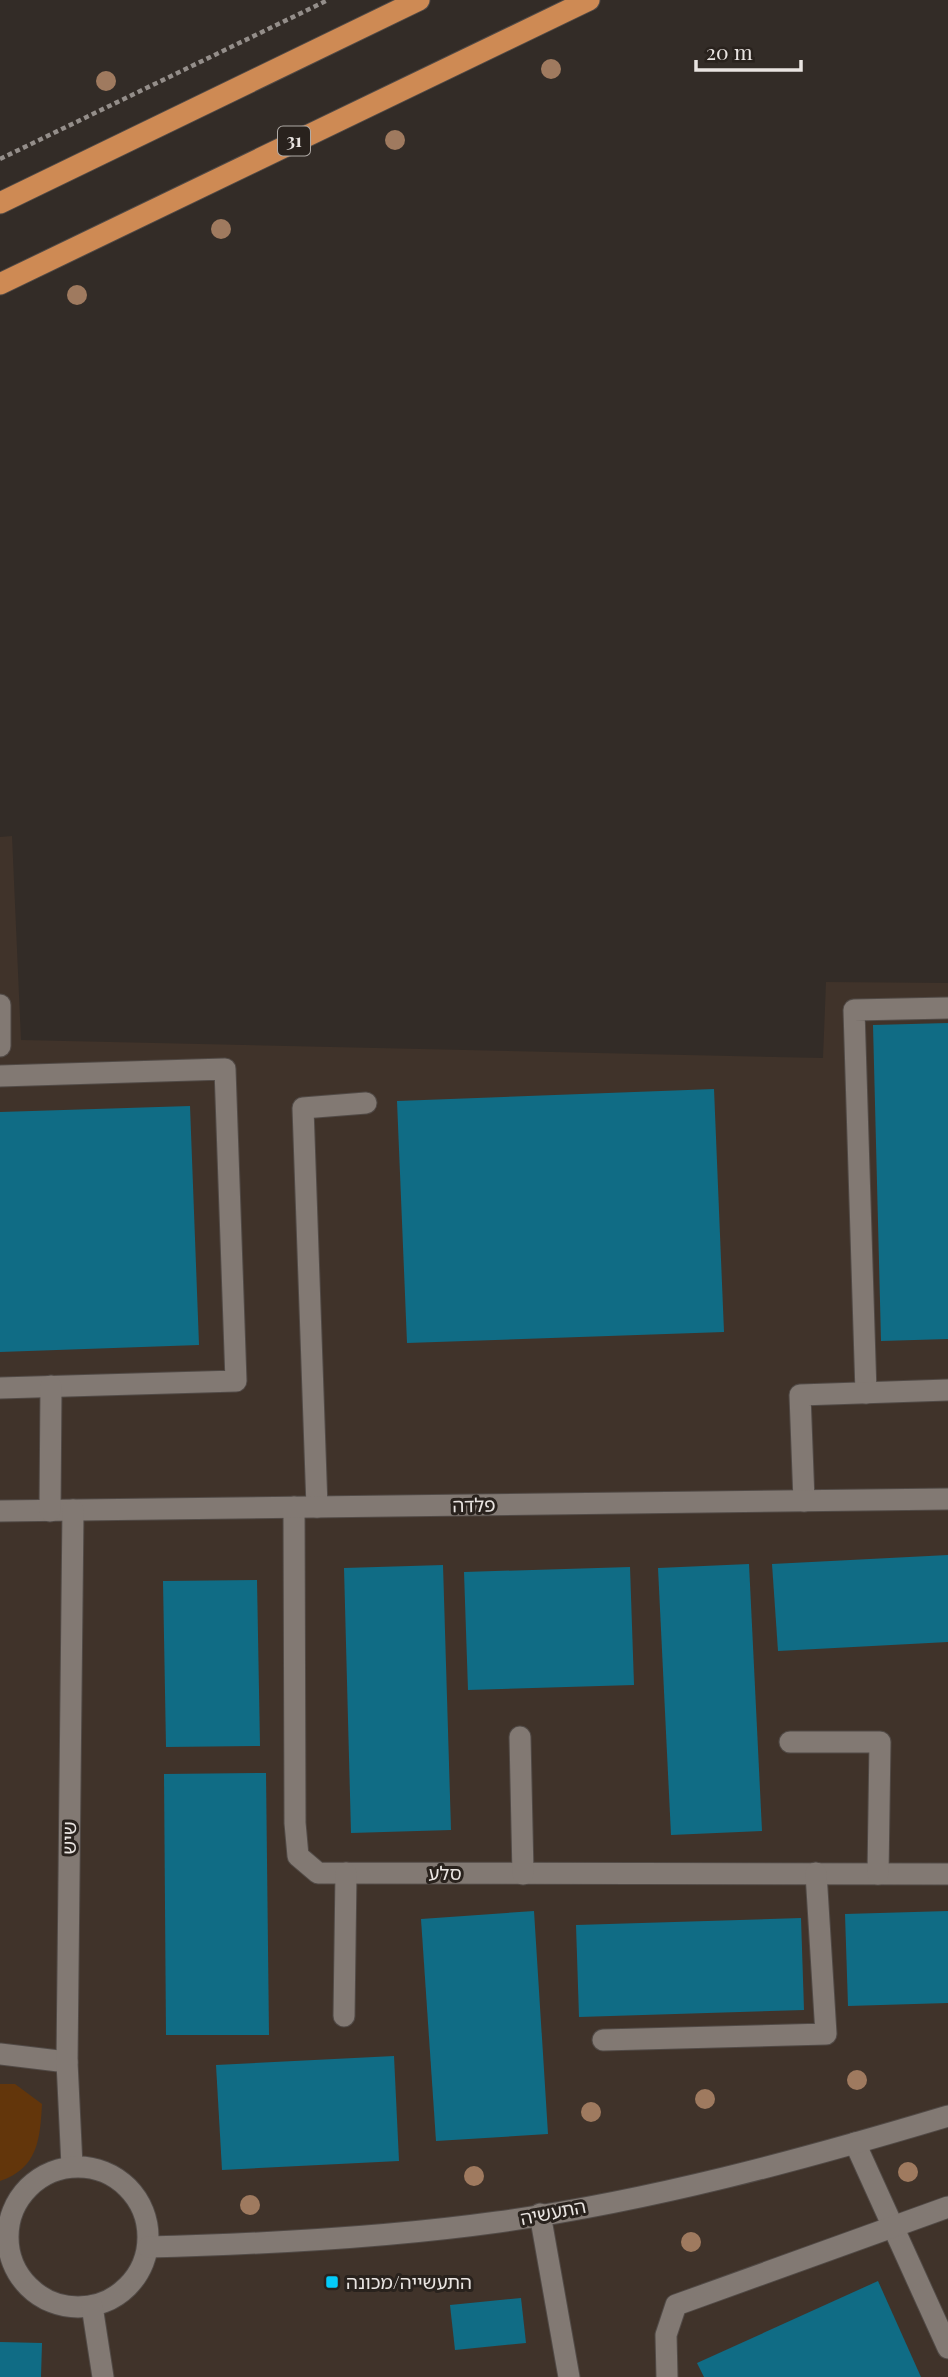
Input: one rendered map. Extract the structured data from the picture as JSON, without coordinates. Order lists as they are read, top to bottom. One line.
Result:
{"streets":{"highway":["31"],"street":["פלדה","שיש","סלע","התעשיה"]},"crossings":[["פלדה","שיש"],["פלדה","סלע"],["שיש","התעשיה"]],"places":{"transit":["התעשייה/מכונה"]},"scale_bar":"20 m"}
